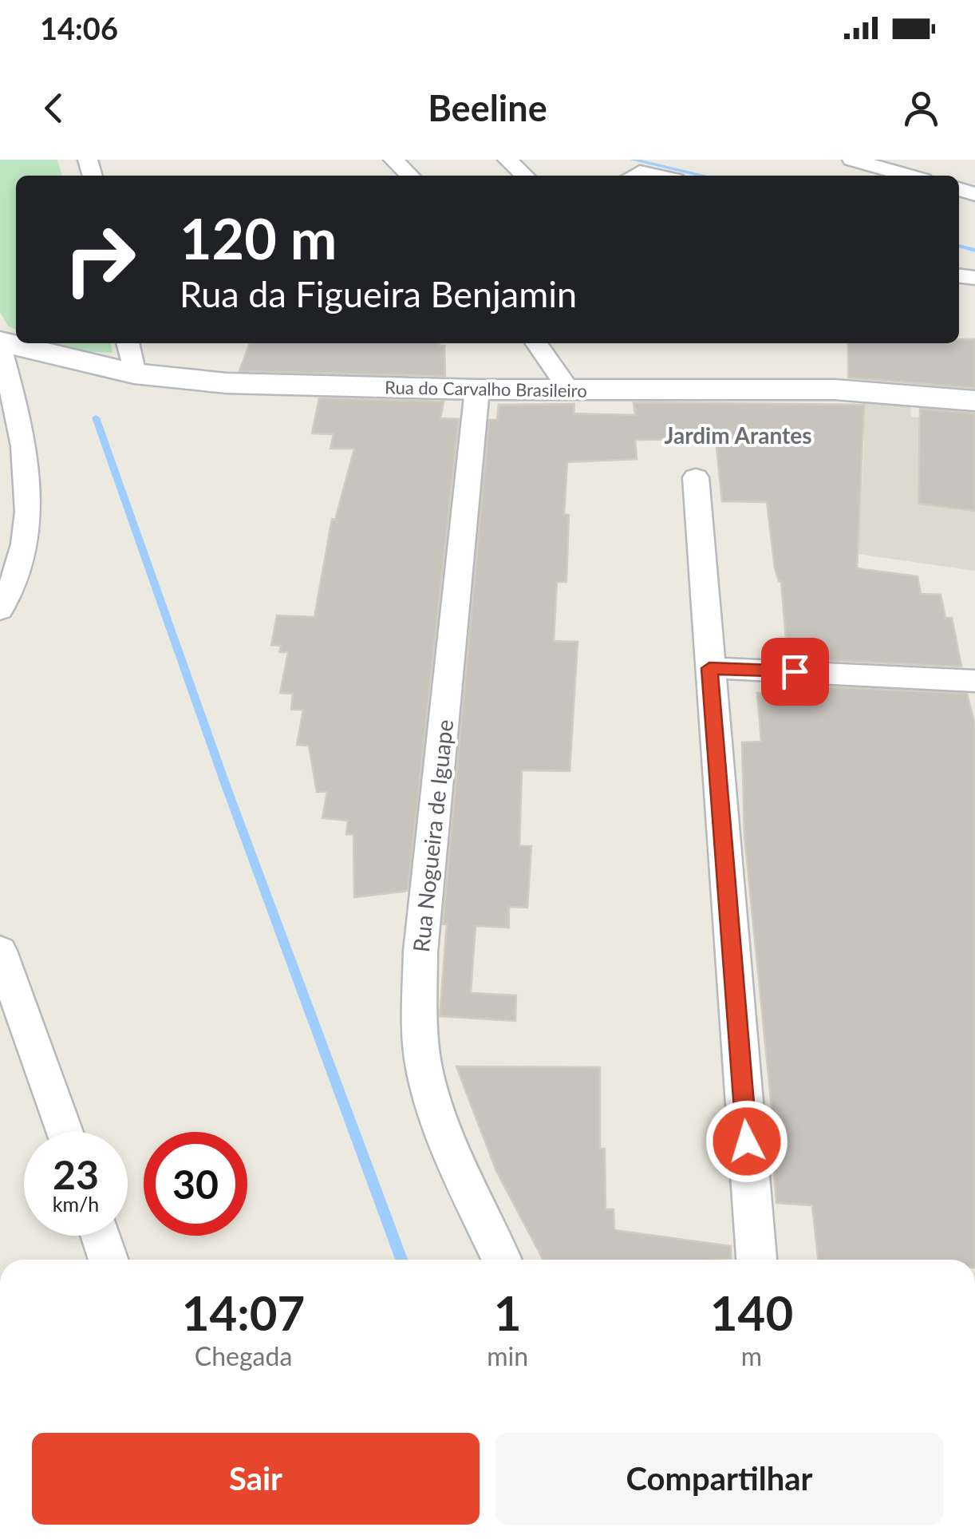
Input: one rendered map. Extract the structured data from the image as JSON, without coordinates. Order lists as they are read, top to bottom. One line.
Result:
{"streets":{"street":["Rua do Carvalho Brasileiro","Rua Nogueira de Iguape"]},"crossings":[["Rua do Carvalho Brasileiro","Rua Nogueira de Iguape"]],"districts":["Jardim Arantes"],"page":{"status":"14:06","header":"Beeline","turn":["120 m","Rua da Figueira Benjamin"],"speed":"23 km/h","limit":"30","eta":["14:07","Chegada","1","min","140","m"],"buttons":["Sair","Compartilhar"]}}
